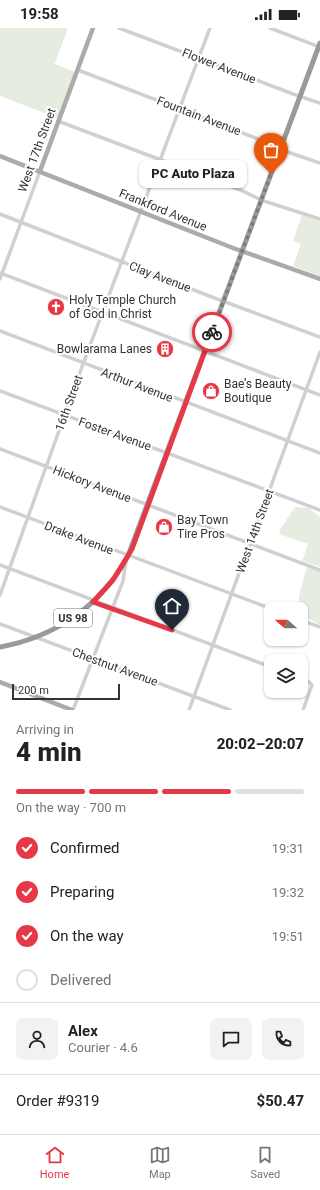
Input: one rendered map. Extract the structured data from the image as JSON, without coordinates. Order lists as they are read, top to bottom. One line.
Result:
{"streets":{"highway":["US 98"],"main road":["West 17th Street","Frankford Avenue"],"street":["Flower Avenue","Fountain Avenue","Clay Avenue","Arthur Avenue","16th Street","Foster Avenue","Hickory Avenue","West 14th Street","Drake Avenue","Chestnut Avenue"]},"crossings":[["Flower Avenue","16th Street"],["Flower Avenue","US 98"],["Fountain Avenue","West 17th Street"],["Fountain Avenue","16th Street"],["Fountain Avenue","US 98"],["West 17th Street","Frankford Avenue"],["West 17th Street","Clay Avenue"],["Frankford Avenue","16th Street"],["Frankford Avenue","US 98"],["Clay Avenue","16th Street"],["Clay Avenue","US 98"],["Arthur Avenue","16th Street"],["Arthur Avenue","West 14th Street"],["Arthur Avenue","US 98"],["16th Street","Foster Avenue"],["16th Street","Hickory Avenue"],["16th Street","Drake Avenue"],["Foster Avenue","West 14th Street"],["Foster Avenue","US 98"],["Hickory Avenue","West 14th Street"],["Hickory Avenue","US 98"],["West 14th Street","Drake Avenue"],["West 14th Street","Chestnut Avenue"],["Drake Avenue","US 98"],["US 98","Chestnut Avenue"]],"places":{"other":["PC Auto Plaza"],"church":["Holy Temple Church of God in Christ"],"building":["Bowlarama Lanes"],"shop":["Bae’s Beauty Boutique","Bay Town Tire Pros"]},"scale_bar":"200 m","north":"left","page":{"status":"19:58","bubble":"PC Auto Plaza","scale":"200 m","heading":["4 min","Arriving in","20:02–20:07"],"panel":["Alex","Courier · 4.6","Order #9319","$50.47"],"bar":"On the way · 700 m","list":[["Confirmed","19:31"],["Preparing","19:32"],["On the way","19:51"],"Delivered"],"tabs":["Home","Map","Saved"]}}
